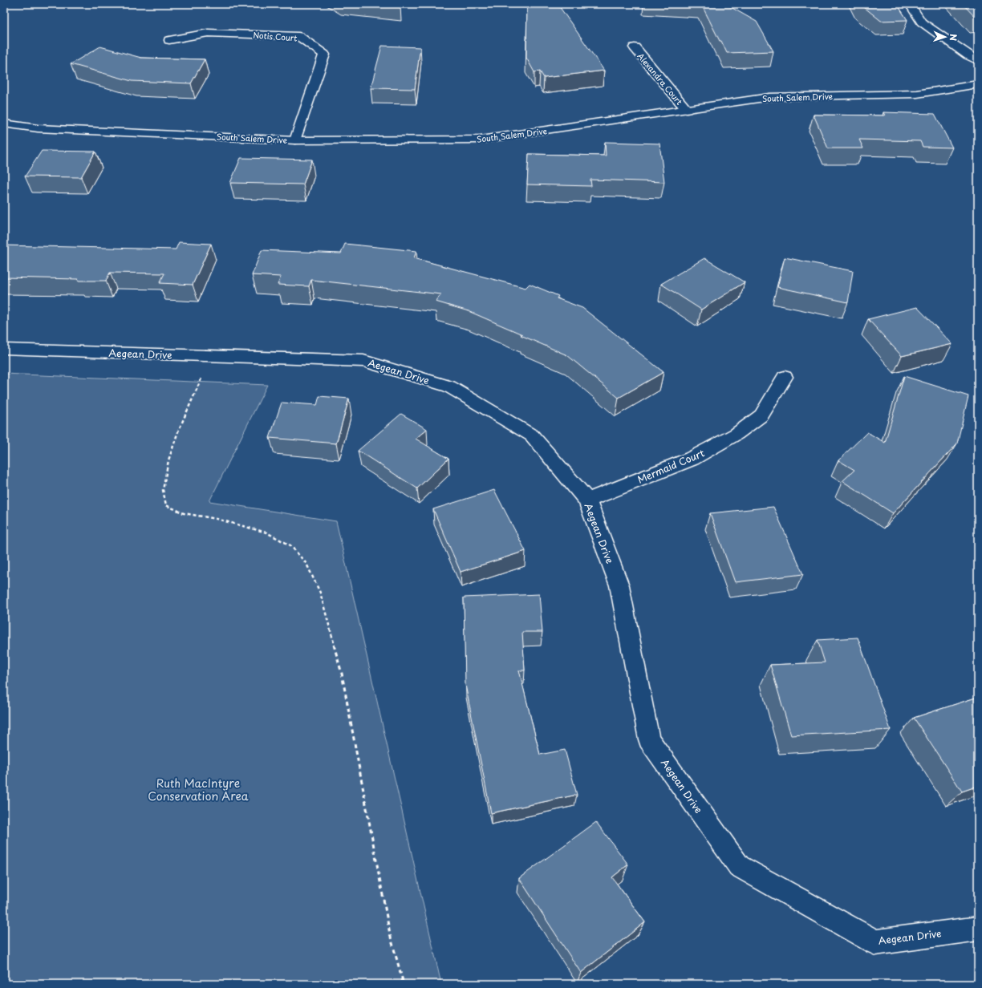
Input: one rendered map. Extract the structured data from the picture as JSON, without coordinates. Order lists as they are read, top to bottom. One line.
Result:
{"streets":{"street":["Notis Court","Alexandra Court","South Salem Drive","Aegean Drive","Mermaid Court"]},"crossings":[["Notis Court","South Salem Drive"],["Alexandra Court","South Salem Drive"],["Aegean Drive","Mermaid Court"]],"parks":["Ruth MacIntyre Conservation Area"],"north":"right"}
